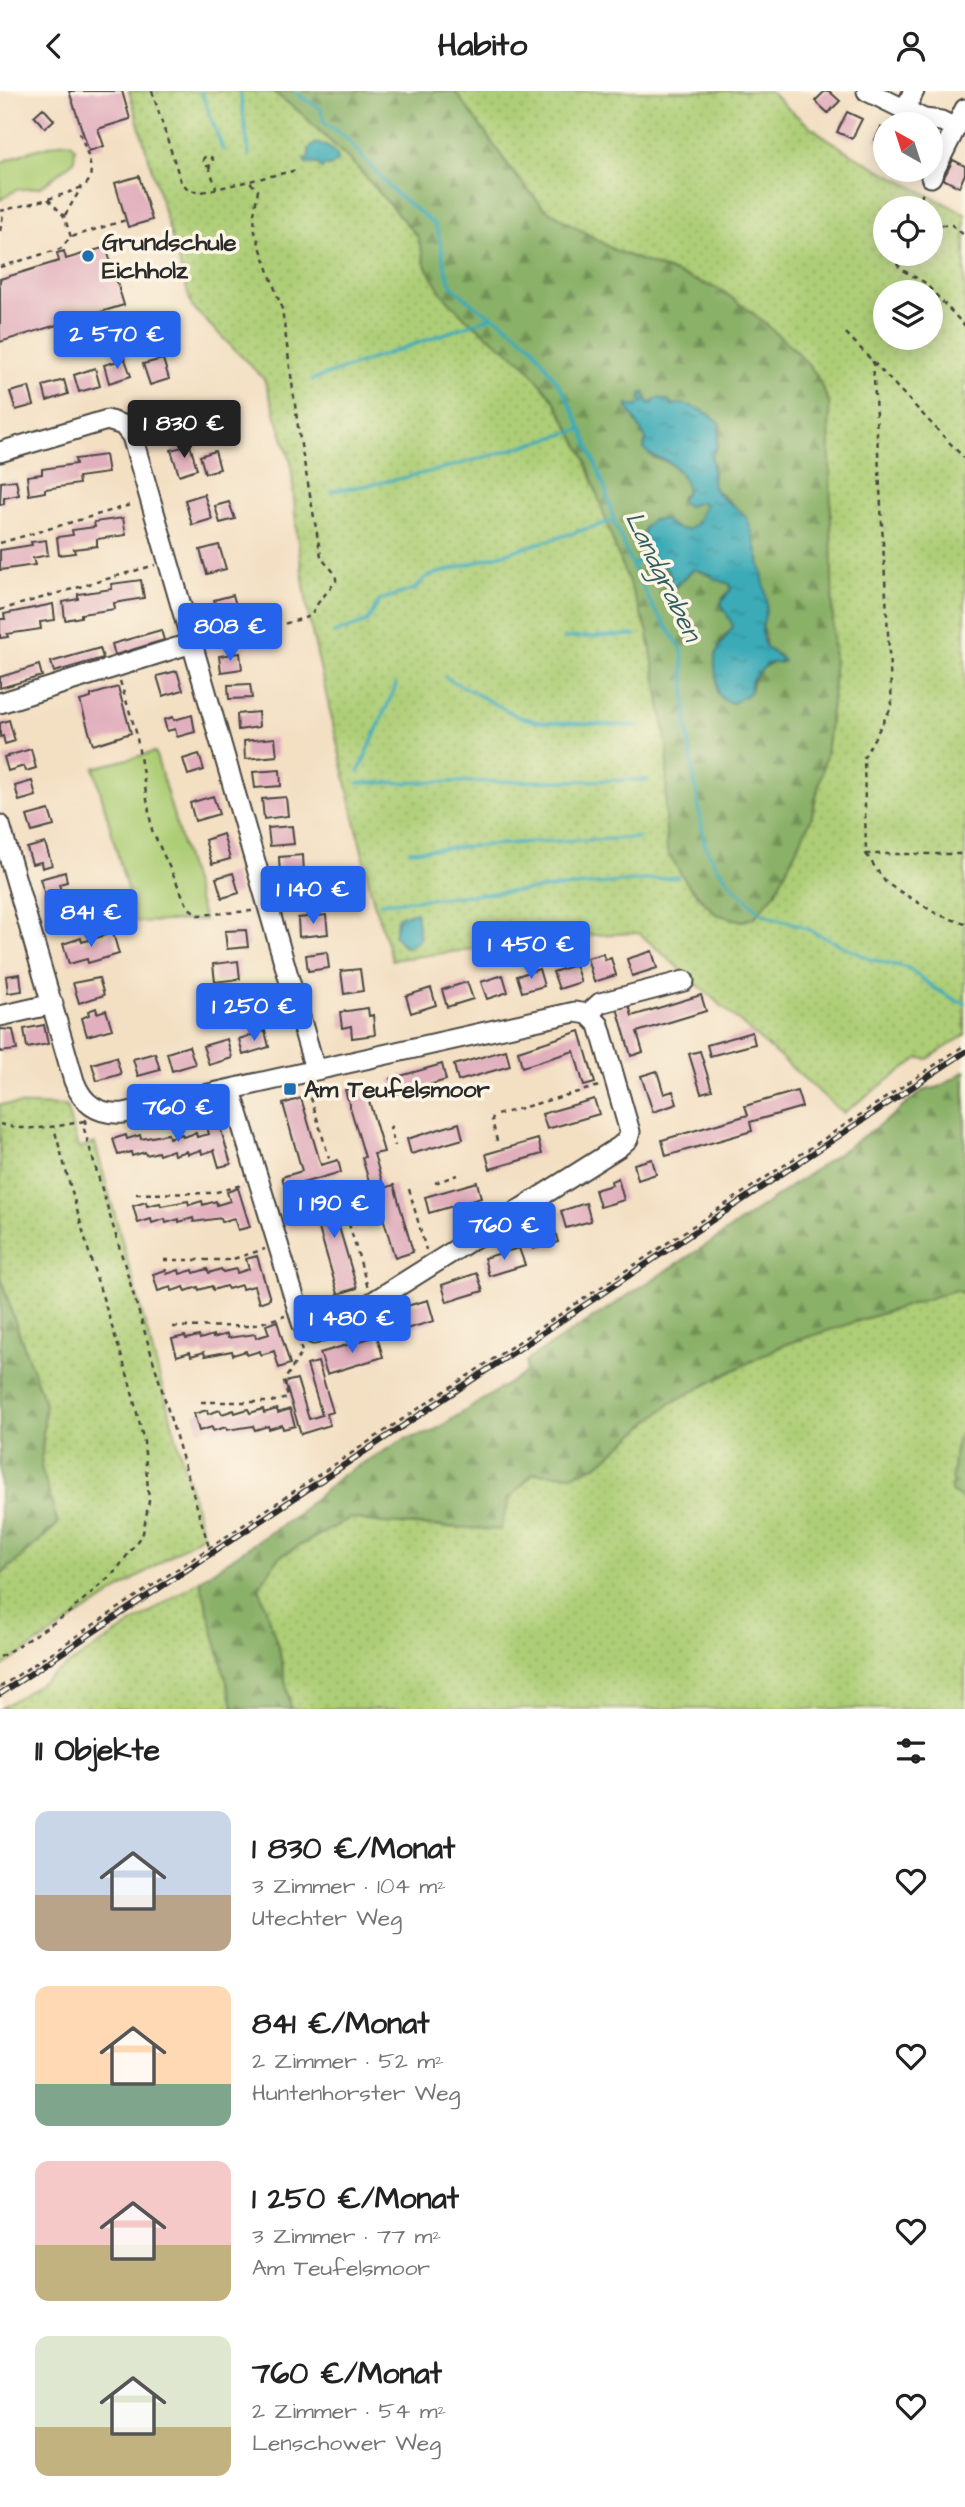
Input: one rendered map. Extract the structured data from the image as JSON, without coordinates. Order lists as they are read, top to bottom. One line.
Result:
{"water":["Landgraben"],"places":{"other":["Grundschule Eichholz"],"transit":["Am Teufelsmoor"]},"north":"top left","page":{"header":"Habito","price":["2 570 €","1 830 €","808 €","1 140 €","841 €","1 450 €","1 250 €","760 €","1 190 €","760 €","1 480 €"],"heading":"11 Objekte","list":[{"name":"1 830 €/Monat","note":"3 Zimmer · 104 m² · Utechter Weg"},{"name":"841 €/Monat","note":"2 Zimmer · 52 m² · Huntenhorster Weg"},{"name":"1 250 €/Monat","note":"3 Zimmer · 77 m² · Am Teufelsmoor"},{"name":"760 €/Monat","note":"2 Zimmer · 54 m² · Lenschower Weg"}]}}
